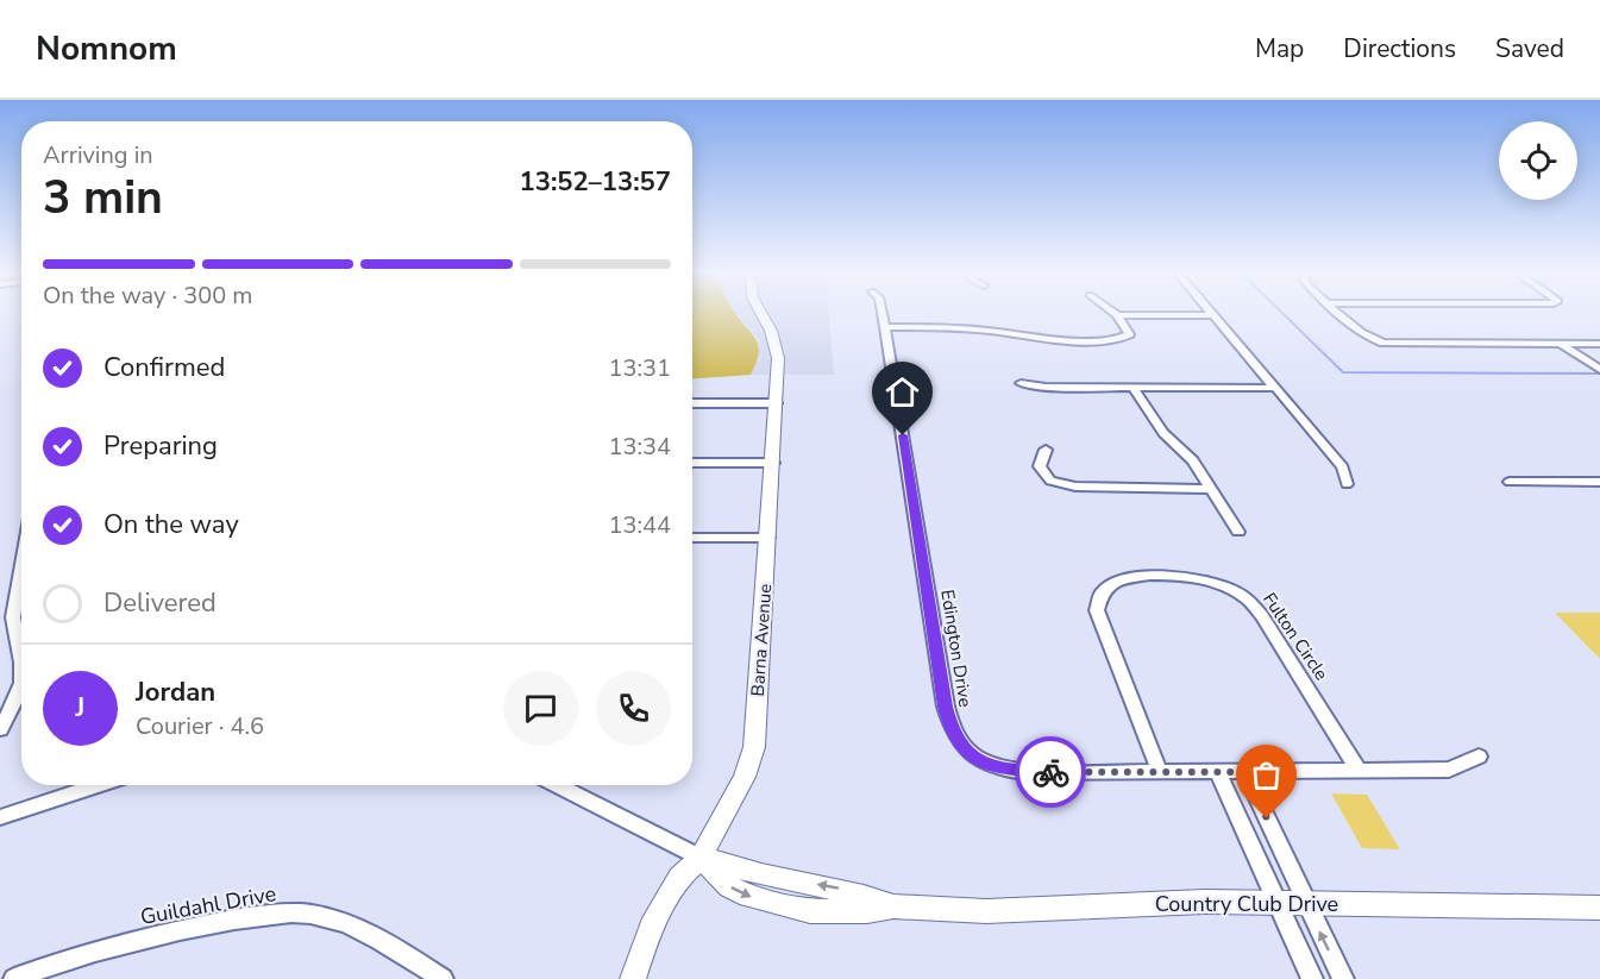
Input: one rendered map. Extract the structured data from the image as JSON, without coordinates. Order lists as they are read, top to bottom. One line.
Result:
{"streets":{"street":["Fulton Circle","Barna Avenue","Edington Drive","Country Club Drive","Guildahl Drive"]},"crossings":[["Fulton Circle","Edington Drive"],["Barna Avenue","Country Club Drive"]],"page":{"header":"Nomnom","nav":["Map","Directions","Saved"],"heading":["3 min","Arriving in","13:52–13:57"],"panel":["Jordan","Courier · 4.6"],"bar":"On the way · 300 m","list":[["Confirmed","13:31"],["Preparing","13:34"],["On the way","13:44"],"Delivered"],"round":"J"}}
